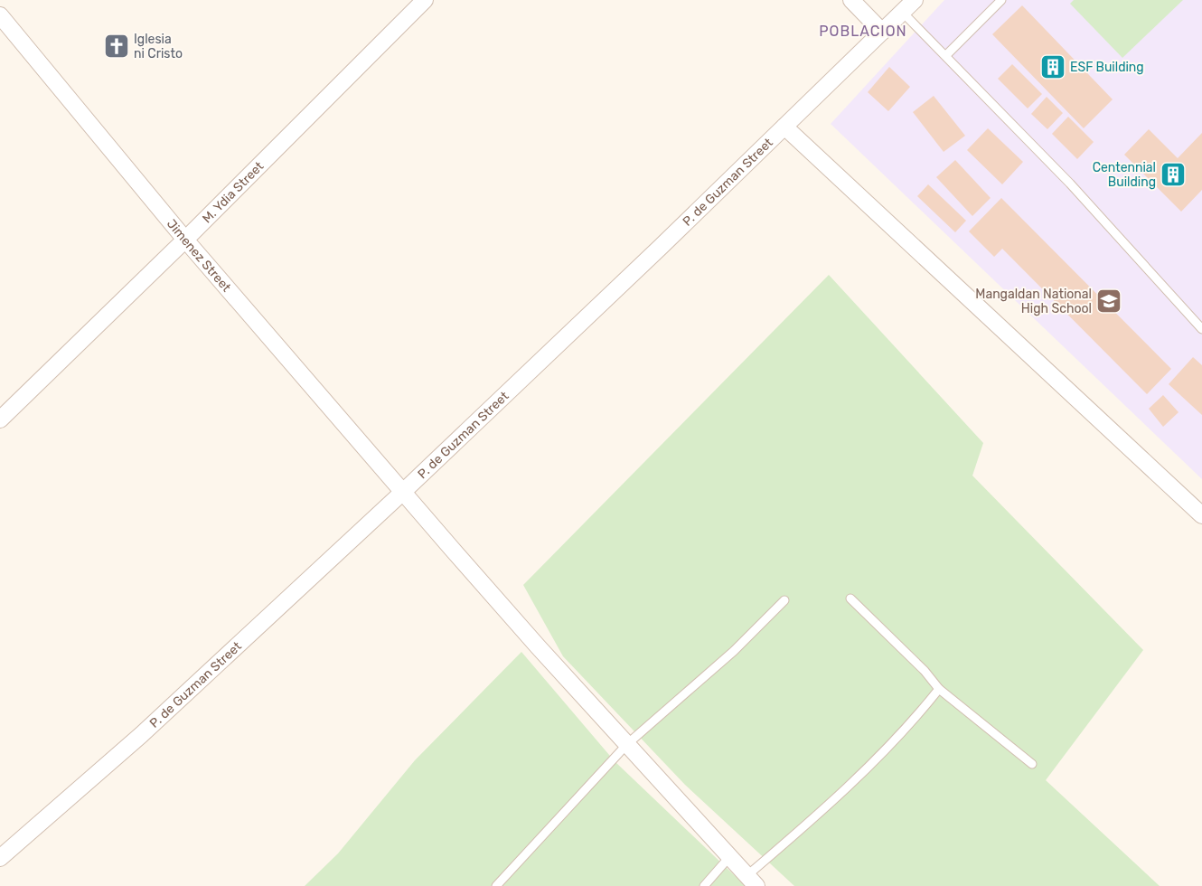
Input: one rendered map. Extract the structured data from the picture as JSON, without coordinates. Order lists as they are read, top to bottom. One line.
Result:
{"streets":{"street":["P. de Guzman Street","M. Ydia Street","Jimenez Street"]},"crossings":[["P. de Guzman Street","Jimenez Street"],["M. Ydia Street","Jimenez Street"]],"districts":["POBLACION"],"places":{"church":["Iglesia ni Cristo"],"building":["ESF Building","Centennial Building"],"school or university":["Mangaldan National High School"]}}
